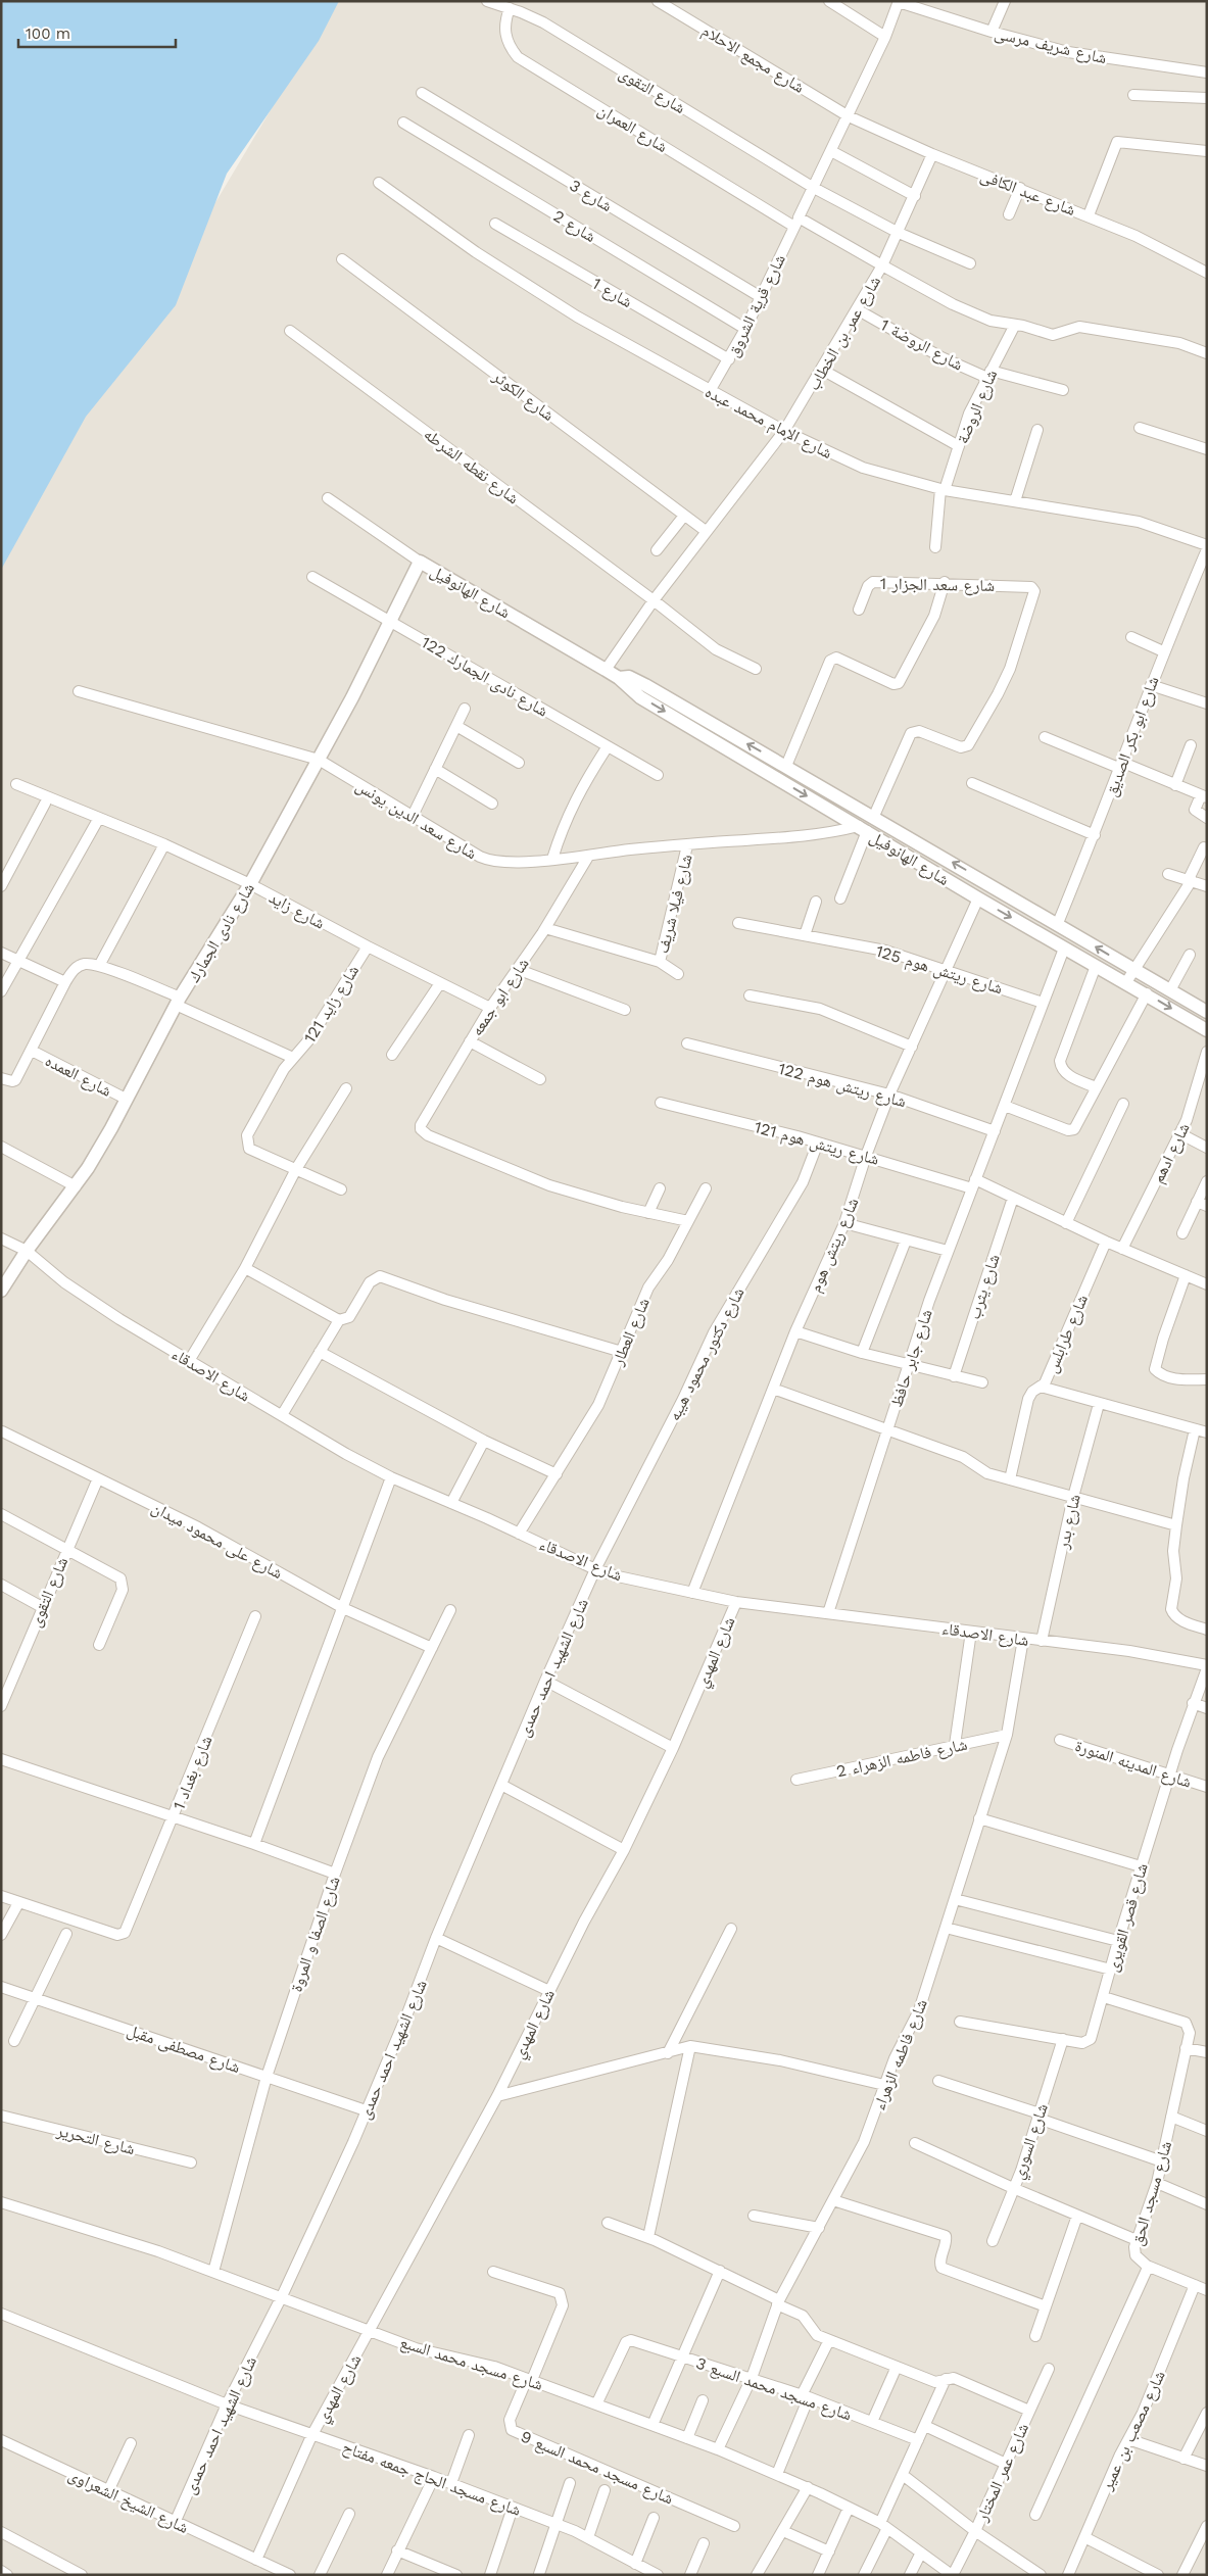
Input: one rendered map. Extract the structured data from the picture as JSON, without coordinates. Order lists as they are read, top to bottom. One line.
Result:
{"streets":{"street":["شارع شريف مرسى","شارع مجمع الاحلام","شارع التقوى","شارع العمران","شارع عبد الكافى","شارع 3","شارع 2","شارع 1","شارع قرية الشروق","شارع عمر بن الخطاب","شارع الروضة 1","شارع الكوثر","شارع الروضة","شارع الإمام محمد عبده","شارع نقطه الشرطه","شارع سعد الجزار 1","شارع الهانوفيل","شارع نادى الجمارك 122","شارع ابو بكر الصديق","شارع سعد الدين يونس","شارع فيلا شريف","شارع زايد","شارع نادى الجمارك","شارع ريتش هوم 125","شارع ابو جمعه","شارع زايد 121","شارع العمده","شارع ريتش هوم 122","شارع ريتش هوم 121","شارع ادهم","شارع ريتش هوم","شارع يثرب","شارع العطار","شارع طرابلس","شارع دكتور محمود هيبه","شارع جابر حافظ","شارع الاصدقاء","شارع بدر","شارع على محمود ميدان","شارع المهدي","شارع الشهيد احمد حمدى","شارع فاطمه الزهراء 2","شارع المدينه المنورة","شارع بغداد 1","شارع قصر القويرى","شارع الصفا و المروة","شارع مصطفى مقبل","شارع فاطمه الزهراء","شارع التحرير","شارع السوري","شارع مسجد الحق","شارع مسجد محمد السبع","شارع مسجد محمد السبع 3","شارع مصعب بن عمير","شارع مسجد محمد السبع 9","شارع عمر المختار","شارع مسجد الحاج جمعه مفتاح","شارع الشيخ الشعراوى"]},"crossings":[["شارع مجمع الاحلام","شارع عبد الكافى"],["شارع التقوى","شارع العمران"],["شارع التقوى","شارع على محمود ميدان"],["شارع العمران","شارع قرية الشروق"],["شارع العمران","شارع عمر بن الخطاب"],["شارع 3","شارع قرية الشروق"],["شارع 2","شارع قرية الشروق"],["شارع 1","شارع قرية الشروق"],["شارع قرية الشروق","شارع عمر بن الخطاب"],["شارع قرية الشروق","شارع الإمام محمد عبده"],["شارع عمر بن الخطاب","شارع الروضة 1"],["شارع عمر بن الخطاب","شارع الكوثر"],["شارع عمر بن الخطاب","شارع الإمام محمد عبده"],["شارع عمر بن الخطاب","شارع نقطه الشرطه"],["شارع عمر بن الخطاب","شارع الهانوفيل"],["شارع الروضة 1","شارع الروضة"],["شارع الروضة","شارع الإمام محمد عبده"],["شارع سعد الجزار 1","شارع الهانوفيل"],["شارع الهانوفيل","شارع ابو بكر الصديق"],["شارع الهانوفيل","شارع سعد الدين يونس"],["شارع الهانوفيل","شارع نادى الجمارك"],["شارع الهانوفيل","شارع ريتش هوم"],["شارع الهانوفيل","شارع جابر حافظ"],["شارع نادى الجمارك 122","شارع نادى الجمارك"],["شارع سعد الدين يونس","شارع فيلا شريف"],["شارع سعد الدين يونس","شارع نادى الجمارك"],["شارع سعد الدين يونس","شارع ابو جمعه"],["شارع زايد","شارع نادى الجمارك"],["شارع زايد","شارع ابو جمعه"],["شارع زايد","شارع زايد 121"],["شارع نادى الجمارك","شارع العمده"],["شارع نادى الجمارك","شارع الاصدقاء"],["شارع ريتش هوم 125","شارع ريتش هوم"],["شارع ريتش هوم 125","شارع جابر حافظ"],["شارع ريتش هوم 122","شارع ريتش هوم"],["شارع ريتش هوم 122","شارع جابر حافظ"],["شارع ريتش هوم 121","شارع ريتش هوم"],["شارع ريتش هوم 121","شارع دكتور محمود هيبه"],["شارع ريتش هوم 121","شارع جابر حافظ"],["شارع ريتش هوم","شارع الاصدقاء"],["شارع العطار","شارع الاصدقاء"],["شارع دكتور محمود هيبه","شارع الاصدقاء"],["شارع دكتور محمود هيبه","شارع الشهيد احمد حمدى"],["شارع جابر حافظ","شارع الاصدقاء"],["شارع الاصدقاء","شارع بدر"],["شارع الاصدقاء","شارع المهدي"],["شارع الاصدقاء","شارع الشهيد احمد حمدى"],["شارع الاصدقاء","شارع قصر القويرى"],["شارع الاصدقاء","شارع فاطمه الزهراء"],["شارع على محمود ميدان","شارع الصفا و المروة"],["شارع المهدي","شارع مسجد محمد السبع"],["شارع المهدي","شارع مسجد الحاج جمعه مفتاح"],["شارع الشهيد احمد حمدى","شارع مصطفى مقبل"],["شارع الشهيد احمد حمدى","شارع مسجد محمد السبع"],["شارع الشهيد احمد حمدى","شارع مسجد الحاج جمعه مفتاح"],["شارع الشهيد احمد حمدى","شارع الشيخ الشعراوى"],["شارع فاطمه الزهراء 2","شارع فاطمه الزهراء"],["شارع المدينه المنورة","شارع قصر القويرى"],["شارع قصر القويرى","شارع السوري"],["شارع قصر القويرى","شارع مسجد الحق"],["شارع الصفا و المروة","شارع مصطفى مقبل"],["شارع الصفا و المروة","شارع مسجد محمد السبع"],["شارع فاطمه الزهراء","شارع مسجد محمد السبع"],["شارع فاطمه الزهراء","شارع مسجد محمد السبع 3"],["شارع مسجد محمد السبع","شارع مسجد محمد السبع 3"],["شارع مسجد محمد السبع","شارع مسجد محمد السبع 9"],["شارع مسجد محمد السبع","شارع عمر المختار"]],"scale_bar":"100 m"}
